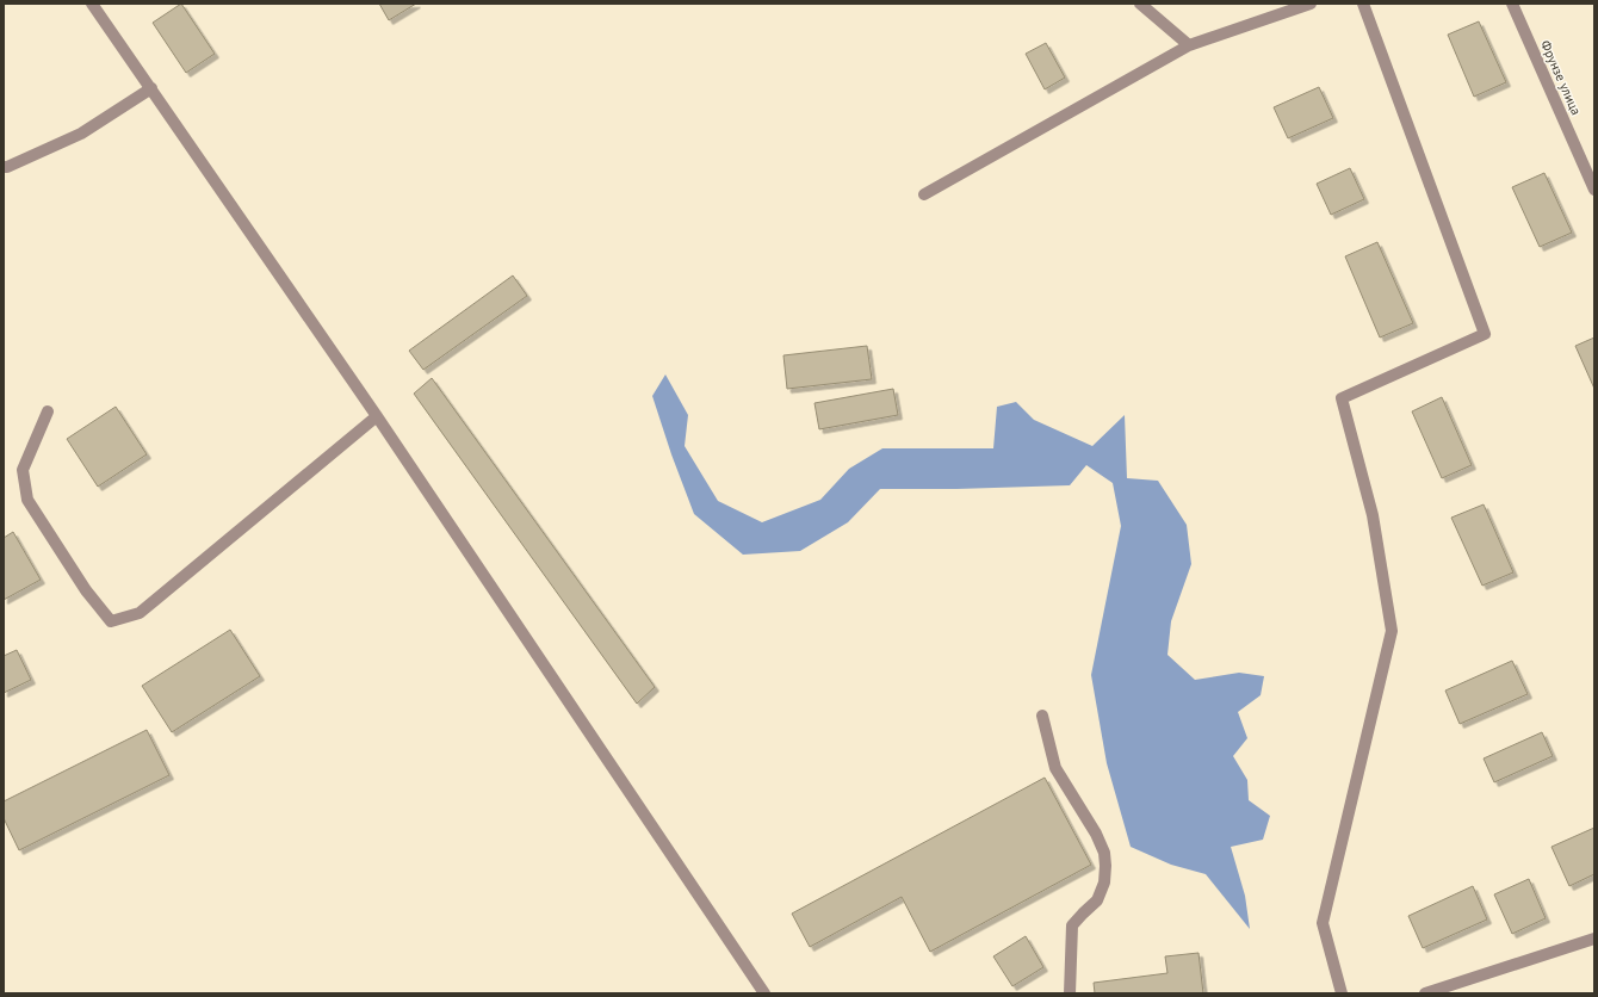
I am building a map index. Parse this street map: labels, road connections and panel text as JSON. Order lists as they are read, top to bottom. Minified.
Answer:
{"streets":{"street":["Фрунзе улица"]}}
